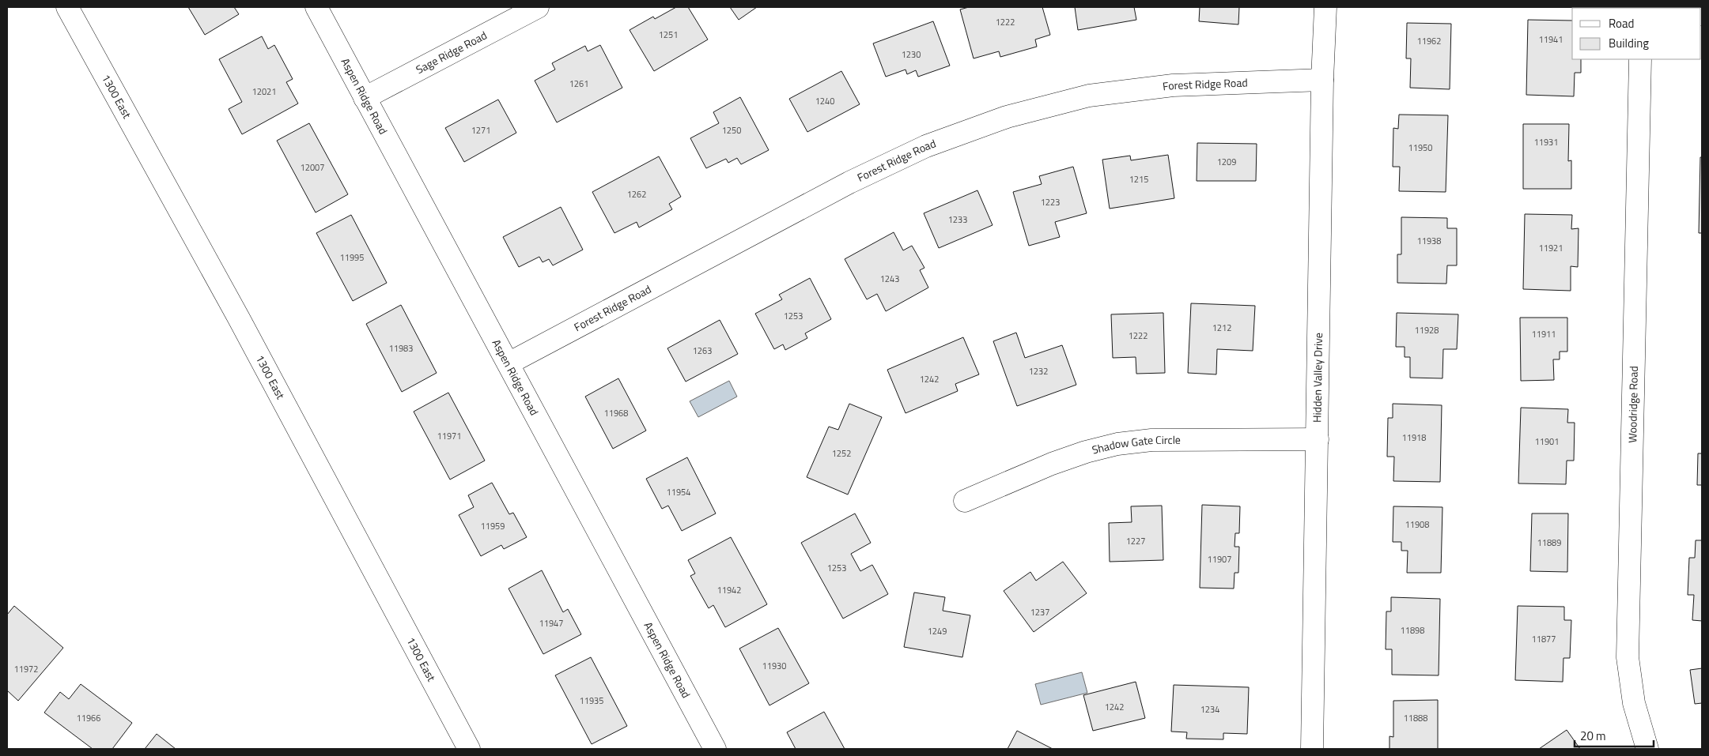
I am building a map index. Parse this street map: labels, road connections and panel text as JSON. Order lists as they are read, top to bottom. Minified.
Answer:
{"streets":{"street":["Sage Ridge Road","Forest Ridge Road","1300 East","Aspen Ridge Road","Hidden Valley Drive","Woodridge Road","Shadow Gate Circle"]},"crossings":[["Sage Ridge Road","Aspen Ridge Road"],["Forest Ridge Road","Aspen Ridge Road"],["Forest Ridge Road","Hidden Valley Drive"],["Hidden Valley Drive","Shadow Gate Circle"]],"house_numbers":["1222","1251","11941","11962","1230","1261","12021","1240","1271","1250","11931","11950","1209","12007","1215","1262","1223","1233","11938","11921","11995","1243","1253","1212","11928","11911","1222","11983","1263","1232","1242","11968","11971","11918","11901","1252","11954","11908","11959","1227","11889","11907","1253","11942","1237","11947","11898","1249","11877","11930","11972","11935","1242","1234","11966","11888"],"legend":["Road","Building"],"scale_bar":"20 m"}
